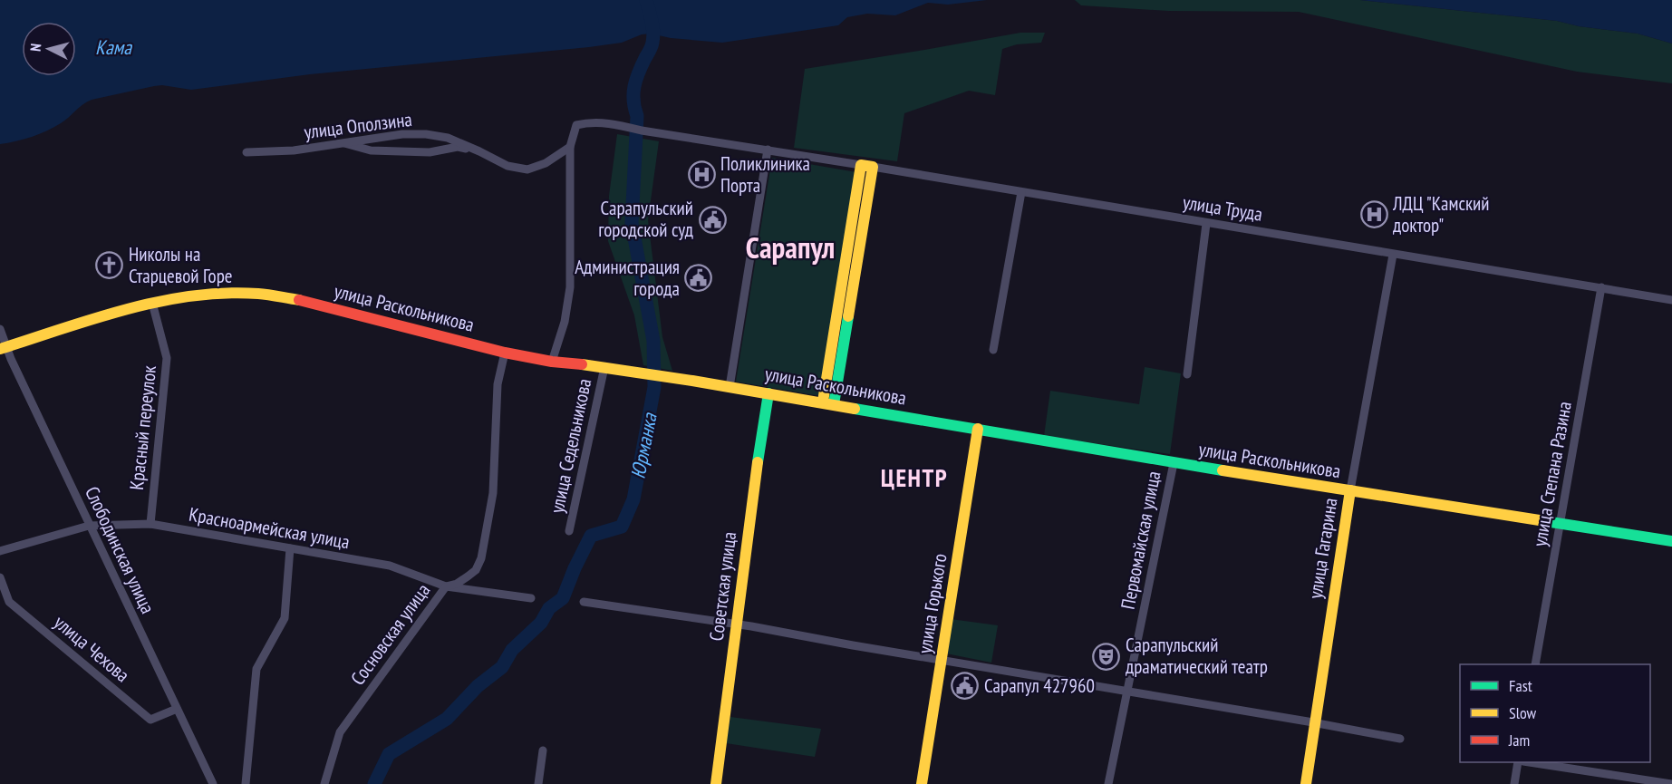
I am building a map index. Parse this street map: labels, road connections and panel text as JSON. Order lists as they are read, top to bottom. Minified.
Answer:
{"streets":{"main road":["улица Раскольникова","улица Гагарина","Советская улица","улица Горького"],"street":["улица Оползина","улица Труда","Красный переулок","улица Седельникова","улица Степана Разина","Красноармейская улица","Первомайская улица","Слободинская улица","Сосновская улица","улица Чехова"]},"crossings":[["улица Труда","улица Степана Разина"],["улица Труда","улица Гагарина"],["улица Раскольникова","Красный переулок"],["улица Раскольникова","улица Седельникова"],["улица Раскольникова","улица Степана Разина"],["улица Раскольникова","Первомайская улица"],["улица Раскольникова","улица Гагарина"],["улица Раскольникова","Слободинская улица"],["улица Раскольникова","Советская улица"],["улица Раскольникова","улица Горького"],["улица Раскольникова","Сосновская улица"],["Красный переулок","Красноармейская улица"],["Красноармейская улица","Слободинская улица"],["Красноармейская улица","Сосновская улица"],["Слободинская улица","улица Чехова"]],"districts":["Сарапул","ЦЕНТР"],"water":["Кама","Юрманка"],"places":{"hospital":["Поликлиника Порта","ЛДЦ \"Камский доктор\""],"public building":["Сарапульский городской суд","Администрация города","Сарапул 427960"],"church":["Николы на Старцевой Горе"],"theatre":["Сарапульский драматический театр"]},"legend":["Fast","Slow","Jam"],"north":"left"}
